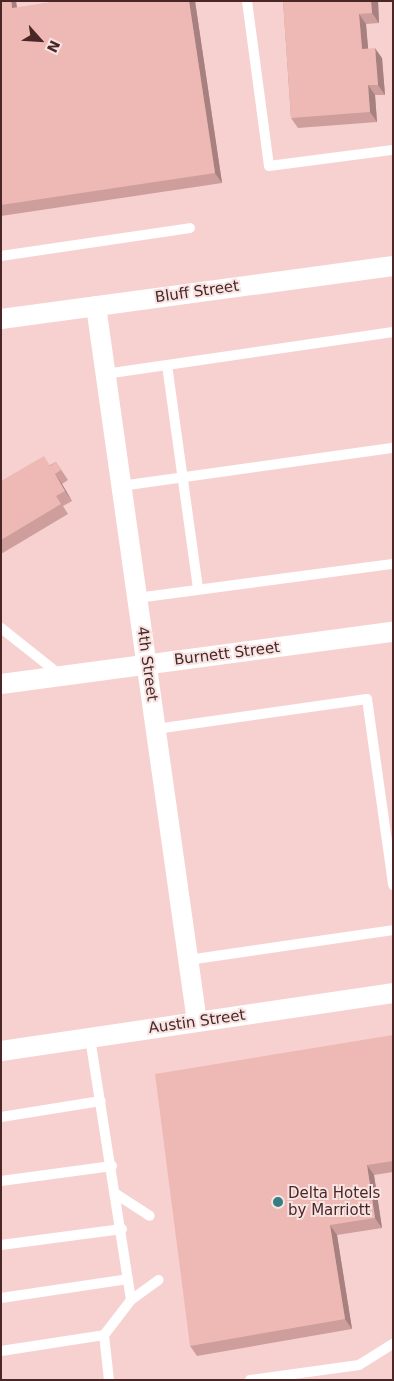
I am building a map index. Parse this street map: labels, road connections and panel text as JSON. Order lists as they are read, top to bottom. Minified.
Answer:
{"streets":{"street":["Bluff Street","Burnett Street","4th Street","Austin Street"]},"crossings":[["Bluff Street","4th Street"],["Burnett Street","4th Street"],["4th Street","Austin Street"]],"places":["Delta Hotels by Marriott"],"north":"bottom right"}
